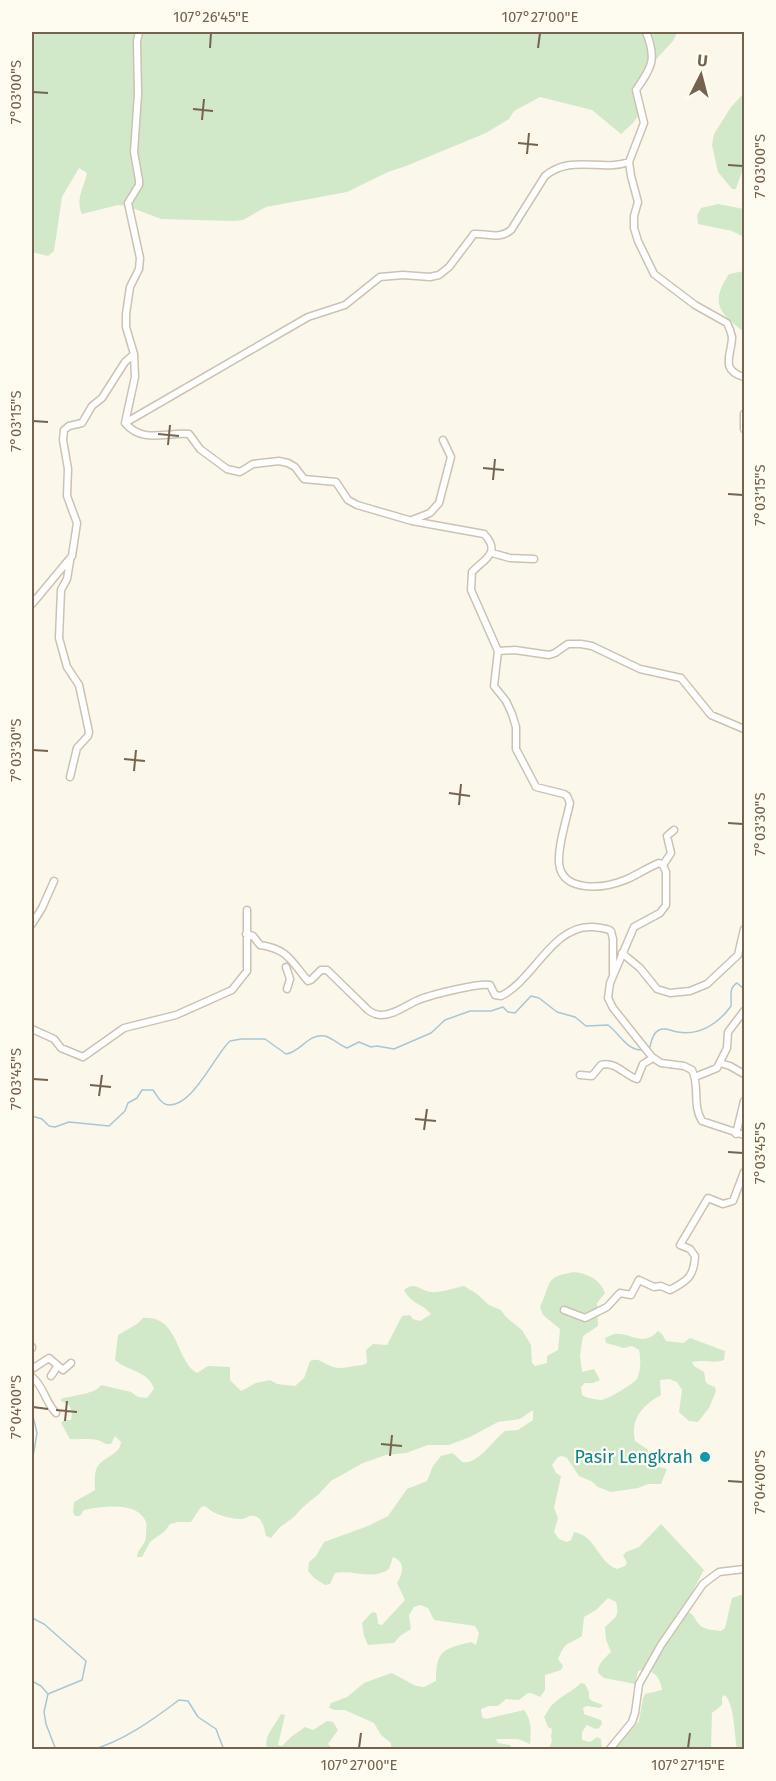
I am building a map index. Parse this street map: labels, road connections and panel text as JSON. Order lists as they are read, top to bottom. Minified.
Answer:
{"places":["Pasir Lengkrah"],"north":"top","coordinates":["107°26'45\"E","107°27'00\"E","7°03'00\"S","7°03'15\"S","7°03'30\"S","7°03'45\"S","7°04'00\"S","107°27'15\"E"]}
